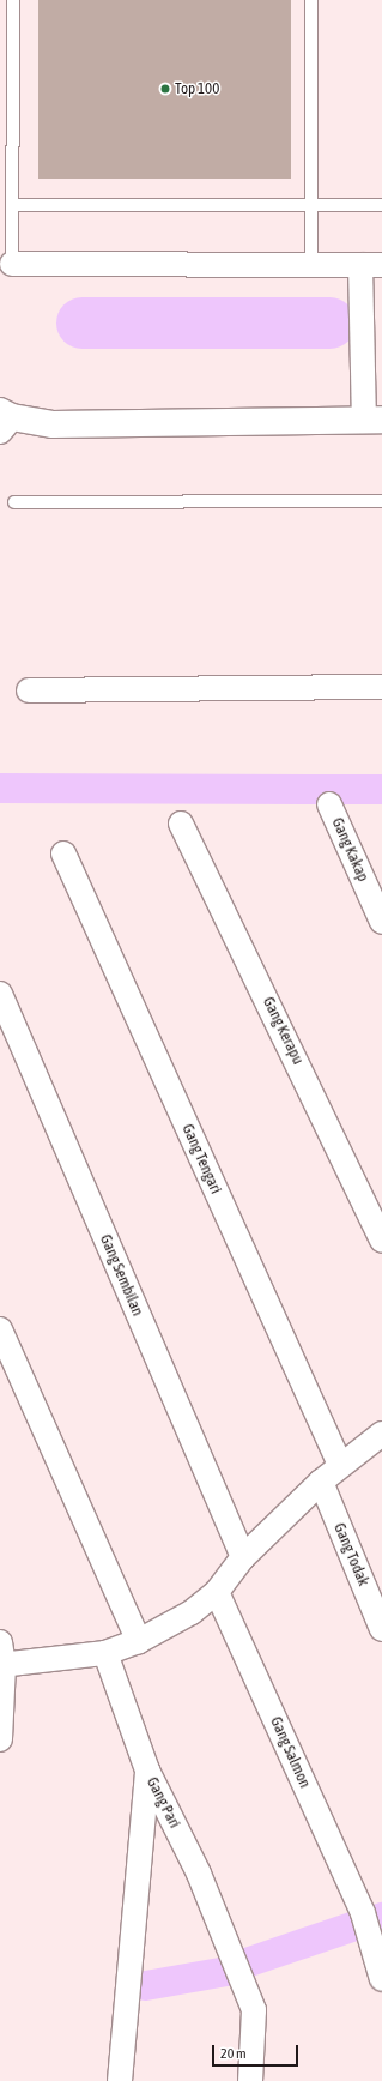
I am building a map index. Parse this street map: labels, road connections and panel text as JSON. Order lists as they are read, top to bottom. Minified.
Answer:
{"streets":{"street":["Gang Kakap","Gang Kerapu","Gang Tengari","Gang Sembilan","Gang Todak","Gang Salmon","Gang Pari"]},"places":["Top 100"],"scale_bar":"20 m"}
